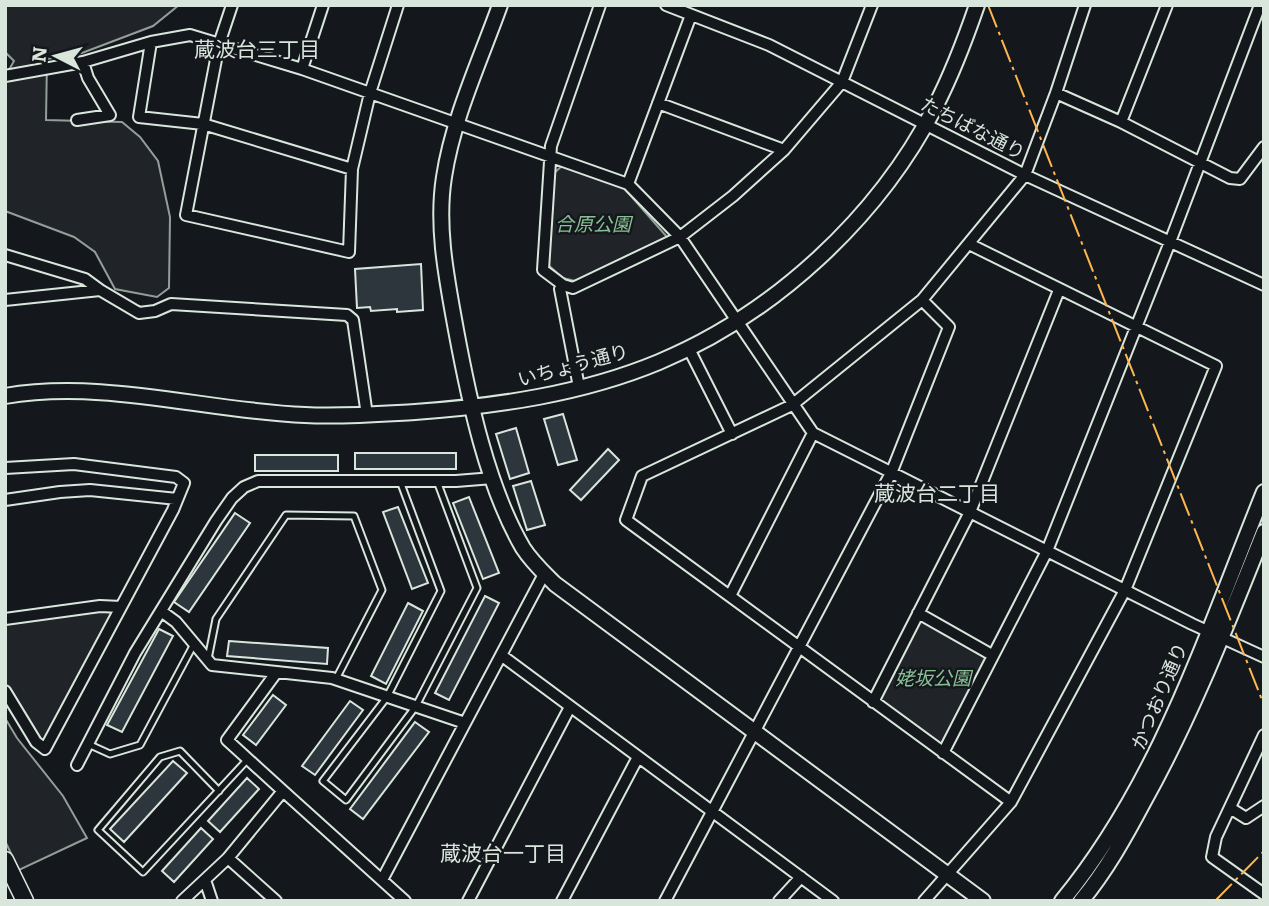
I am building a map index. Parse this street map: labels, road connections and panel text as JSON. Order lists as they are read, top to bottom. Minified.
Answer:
{"streets":{"street":["たちばな通り","いちょう通り","かつおり通り"]},"crossings":[["たちばな通り","いちょう通り"]],"districts":["蔵波台三丁目","蔵波台二丁目","蔵波台一丁目"],"parks":["合原公園","姥坂公園"],"north":"left"}
